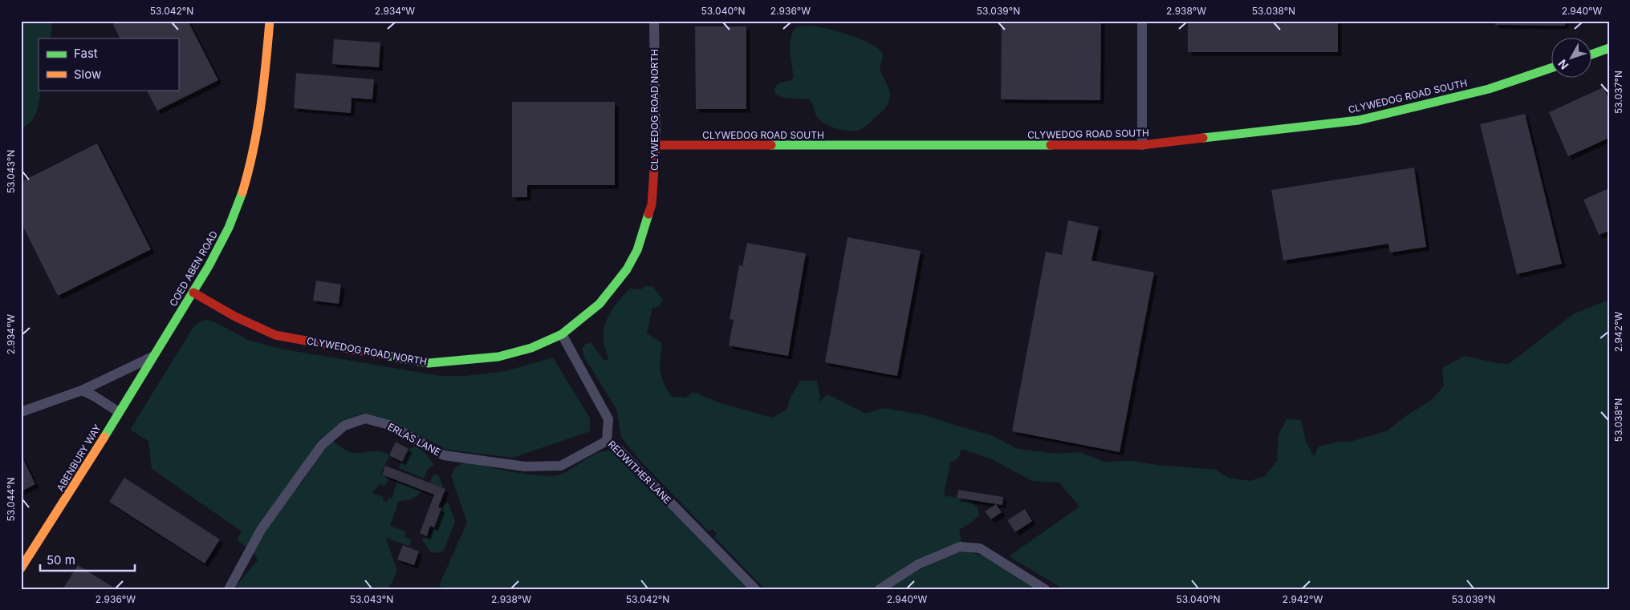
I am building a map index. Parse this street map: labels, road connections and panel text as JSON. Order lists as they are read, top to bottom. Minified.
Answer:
{"streets":{"street":["CLYWEDOG ROAD SOUTH","CLYWEDOG ROAD NORTH","COED ABEN ROAD","ERLAS LANE","ABENBURY WAY","REDWITHER LANE"]},"crossings":[["CLYWEDOG ROAD SOUTH","CLYWEDOG ROAD NORTH"],["CLYWEDOG ROAD NORTH","COED ABEN ROAD"],["CLYWEDOG ROAD NORTH","REDWITHER LANE"],["COED ABEN ROAD","ABENBURY WAY"],["ERLAS LANE","REDWITHER LANE"]],"legend":["Fast","Slow"],"scale_bar":"50 m","north":"bottom left","coordinates":["53.042°N","2.934°W","53.040°N","2.936°W","53.039°N","2.938°W","53.038°N","2.940°W","53.037°N","53.043°N","2.942°W","53.044°N"]}
